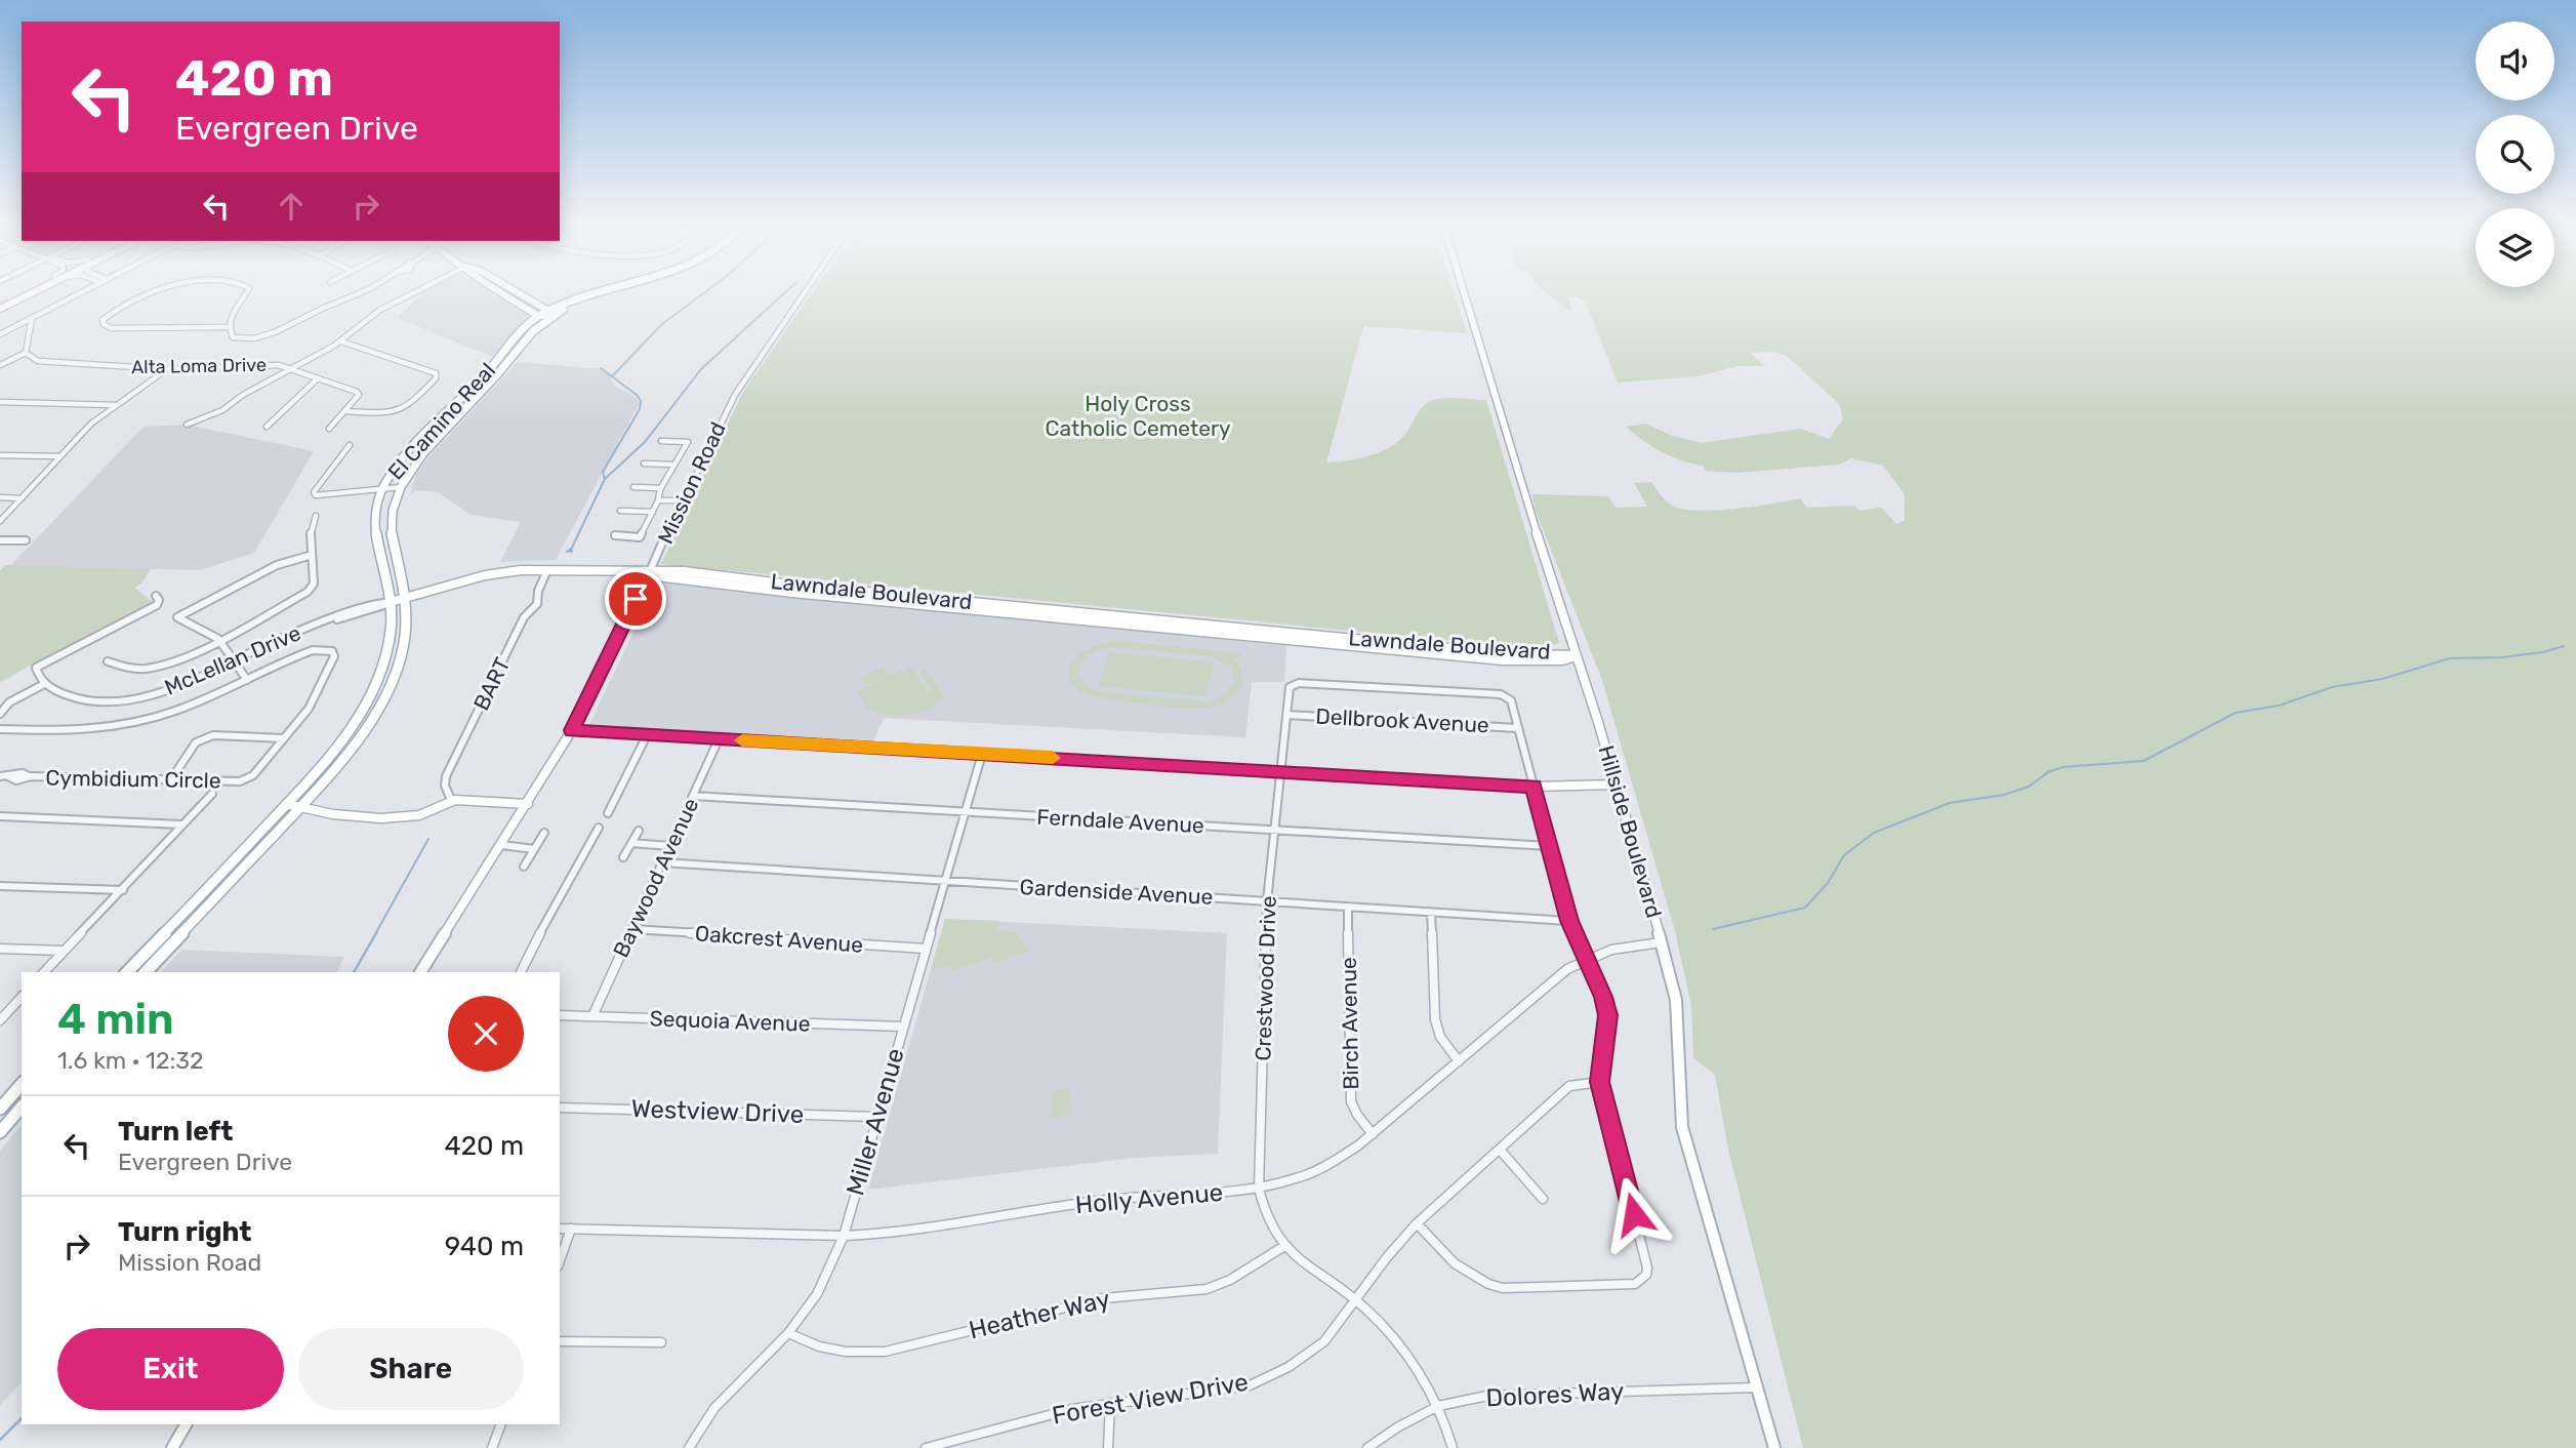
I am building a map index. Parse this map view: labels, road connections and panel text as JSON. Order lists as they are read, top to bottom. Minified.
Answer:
{"streets":{"main road":["El Camino Real","Mission Road","Lawndale Boulevard","McLellan Drive","Hillside Boulevard"],"street":["Alta Loma Drive","BART","Dellbrook Avenue","Cymbidium Circle","Ferndale Avenue","Baywood Avenue","Gardenside Avenue","Oakcrest Avenue","Crestwood Drive","Sequoia Avenue","Birch Avenue","Westview Drive","Miller Avenue","Holly Avenue","Heather Way","Dolores Way","Forest View Drive"]},"crossings":[["El Camino Real","McLellan Drive"],["Mission Road","Lawndale Boulevard"],["Mission Road","McLellan Drive"],["Lawndale Boulevard","McLellan Drive"],["Lawndale Boulevard","Hillside Boulevard"],["McLellan Drive","BART"],["Dellbrook Avenue","Crestwood Drive"],["Ferndale Avenue","Baywood Avenue"],["Ferndale Avenue","Crestwood Drive"],["Ferndale Avenue","Miller Avenue"],["Hillside Boulevard","Holly Avenue"],["Hillside Boulevard","Dolores Way"],["Baywood Avenue","Gardenside Avenue"],["Baywood Avenue","Oakcrest Avenue"],["Baywood Avenue","Sequoia Avenue"],["Gardenside Avenue","Crestwood Drive"],["Gardenside Avenue","Birch Avenue"],["Gardenside Avenue","Miller Avenue"],["Oakcrest Avenue","Miller Avenue"],["Crestwood Drive","Holly Avenue"],["Crestwood Drive","Heather Way"],["Crestwood Drive","Dolores Way"],["Crestwood Drive","Forest View Drive"],["Sequoia Avenue","Miller Avenue"],["Birch Avenue","Holly Avenue"],["Westview Drive","Miller Avenue"],["Miller Avenue","Holly Avenue"],["Miller Avenue","Heather Way"]],"parks":["Holy Cross Catholic Cemetery"],"page":{"turn":["420 m","Evergreen Drive"],"heading":["4 min","1.6 km · 12:32"],"list":[{"name":"Turn left","note":"Evergreen Drive","value":"420 m"},{"name":"Turn right","note":"Mission Road","value":"940 m"}],"buttons":["Exit","Share"]}}
